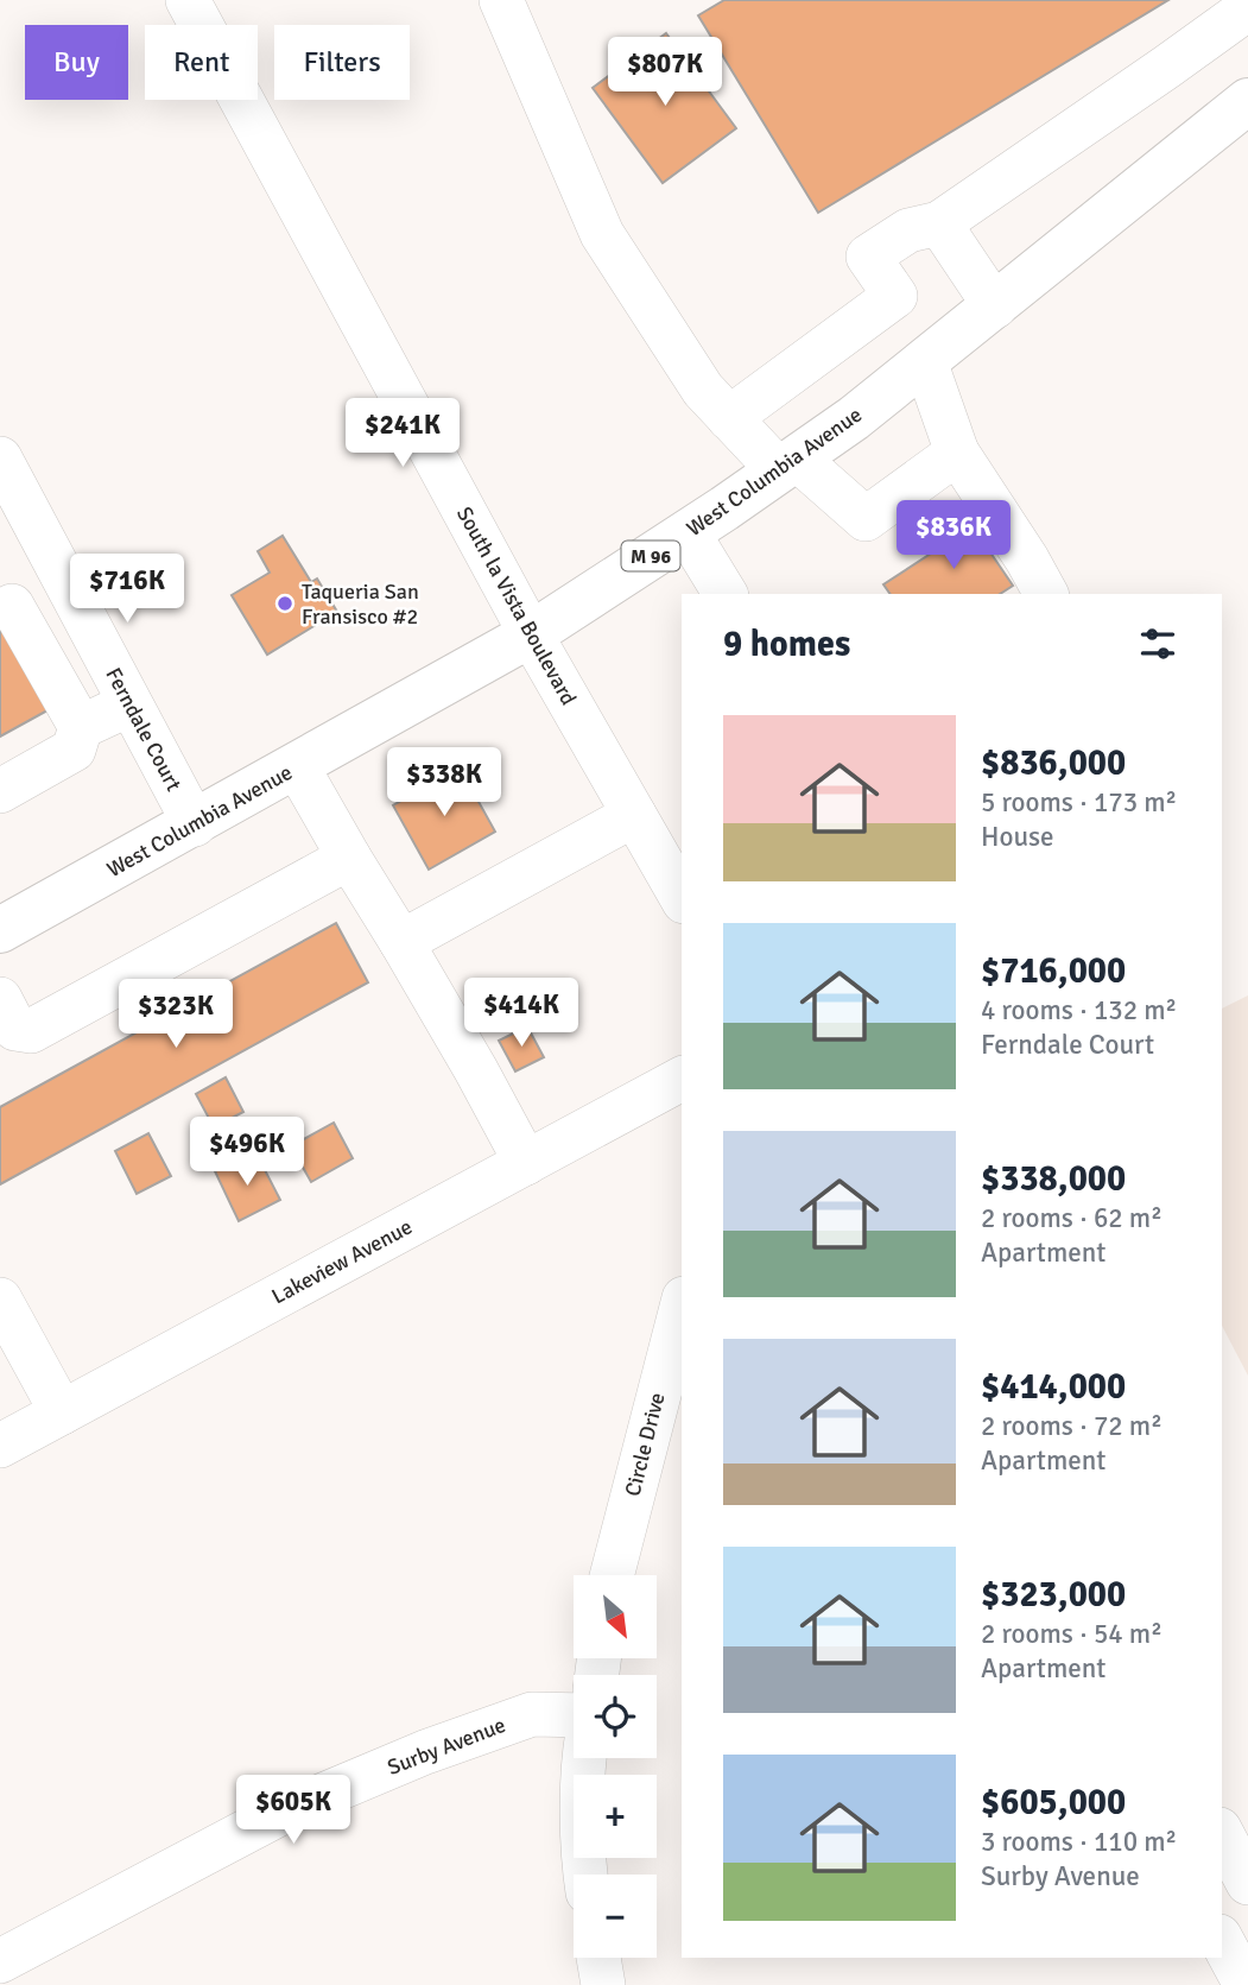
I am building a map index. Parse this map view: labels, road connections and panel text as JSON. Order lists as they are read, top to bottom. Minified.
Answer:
{"streets":{"main road":["West Columbia Avenue","M 96"],"street":["South la Vista Boulevard","Ferndale Court","Lakeview Avenue","Circle Drive","Surby Avenue"]},"crossings":[["West Columbia Avenue","South la Vista Boulevard"],["West Columbia Avenue","Ferndale Court"]],"places":["Taqueria San Fransisco #2"],"north":"bottom right","page":{"chip":["Buy","Rent","Filters"],"price":["$807K","$241K","$836K","$716K","$338K","$414K","$323K","$496K","$605K"],"heading":"9 homes","list":[{"name":"$836,000","note":"5 rooms · 173 m² · House"},{"name":"$716,000","note":"4 rooms · 132 m² · Ferndale Court"},{"name":"$338,000","note":"2 rooms · 62 m² · Apartment"},{"name":"$414,000","note":"2 rooms · 72 m² · Apartment"},{"name":"$323,000","note":"2 rooms · 54 m² · Apartment"},{"name":"$605,000","note":"3 rooms · 110 m² · Surby Avenue"}],"map_buttons":["+","−"]}}
